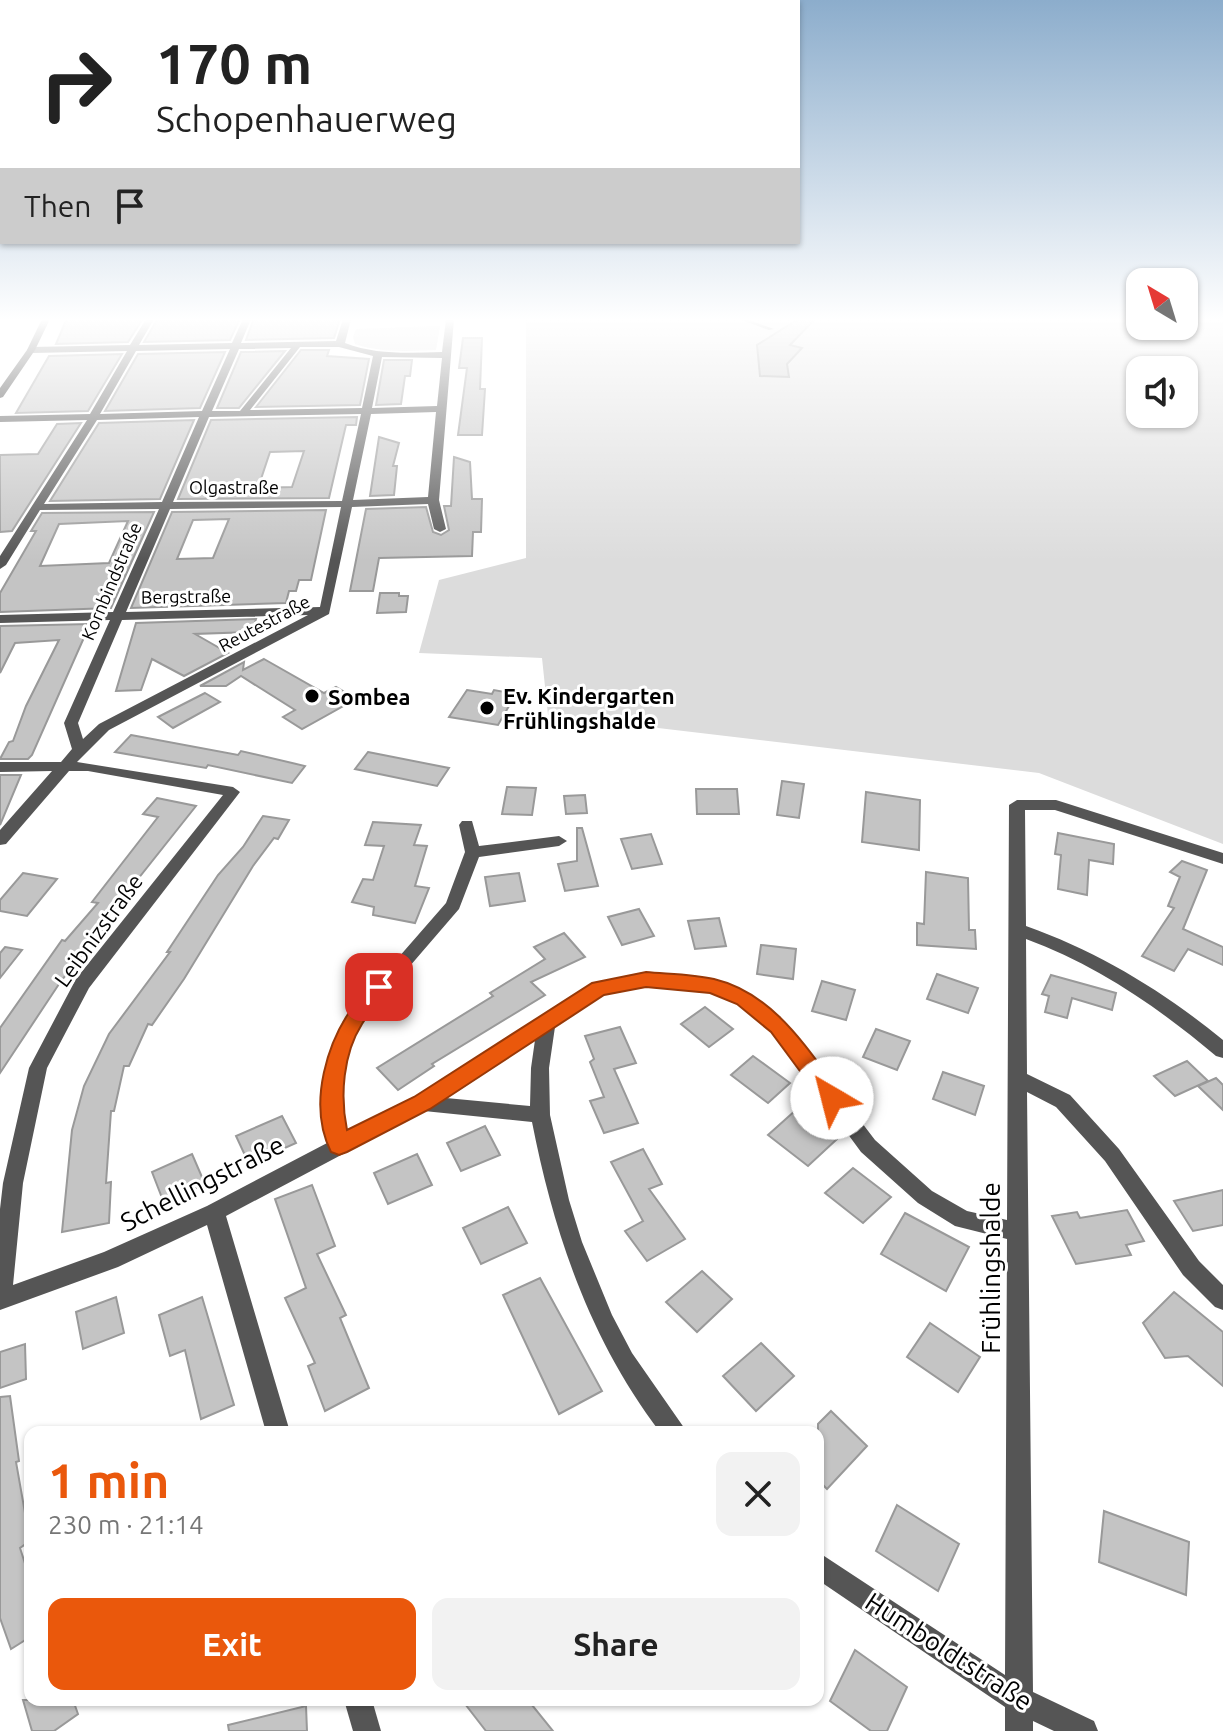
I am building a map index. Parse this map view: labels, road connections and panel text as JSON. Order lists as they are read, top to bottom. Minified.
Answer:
{"streets":{"street":["Olgastraße","Kornbindstraße","Bergstraße","Reutestraße","Leibnizstraße","Schellingstraße","Frühlingshalde","Humboldtstraße"]},"crossings":[["Olgastraße","Kornbindstraße"],["Olgastraße","Reutestraße"],["Kornbindstraße","Bergstraße"],["Kornbindstraße","Reutestraße"],["Bergstraße","Reutestraße"],["Leibnizstraße","Schellingstraße"],["Schellingstraße","Frühlingshalde"],["Frühlingshalde","Humboldtstraße"]],"places":["Sombea","Ev. Kindergarten Frühlingshalde"],"north":"top left","page":{"turn":["170 m","Schopenhauerweg"],"then":"Then","heading":["1 min","230 m · 21:14"],"buttons":["Exit","Share"]}}
